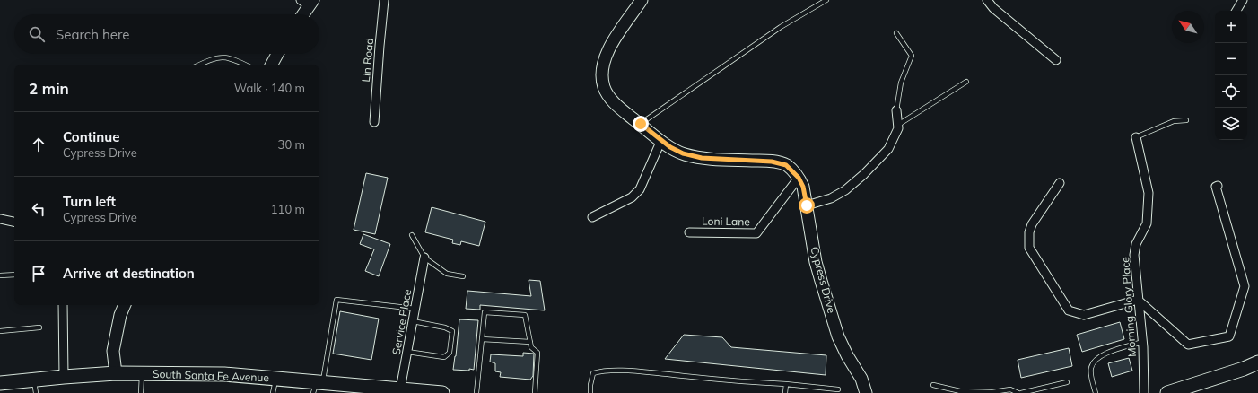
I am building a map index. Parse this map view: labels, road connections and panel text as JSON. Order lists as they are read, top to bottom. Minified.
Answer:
{"streets":{"main road":["South Santa Fe Avenue"],"street":["Lin Road","Loni Lane","Cypress Drive","Morning Glory Place","Service Place"]},"crossings":[["Loni Lane","Cypress Drive"],["Service Place","South Santa Fe Avenue"]],"north":"top left","page":{"map_buttons":["+","−"],"search":"Search here","heading":["2 min","Walk · 140 m"],"list":[["Continue","Cypress Drive","30 m"],["Turn left","Cypress Drive","110 m"],"Arrive at destination"]}}
